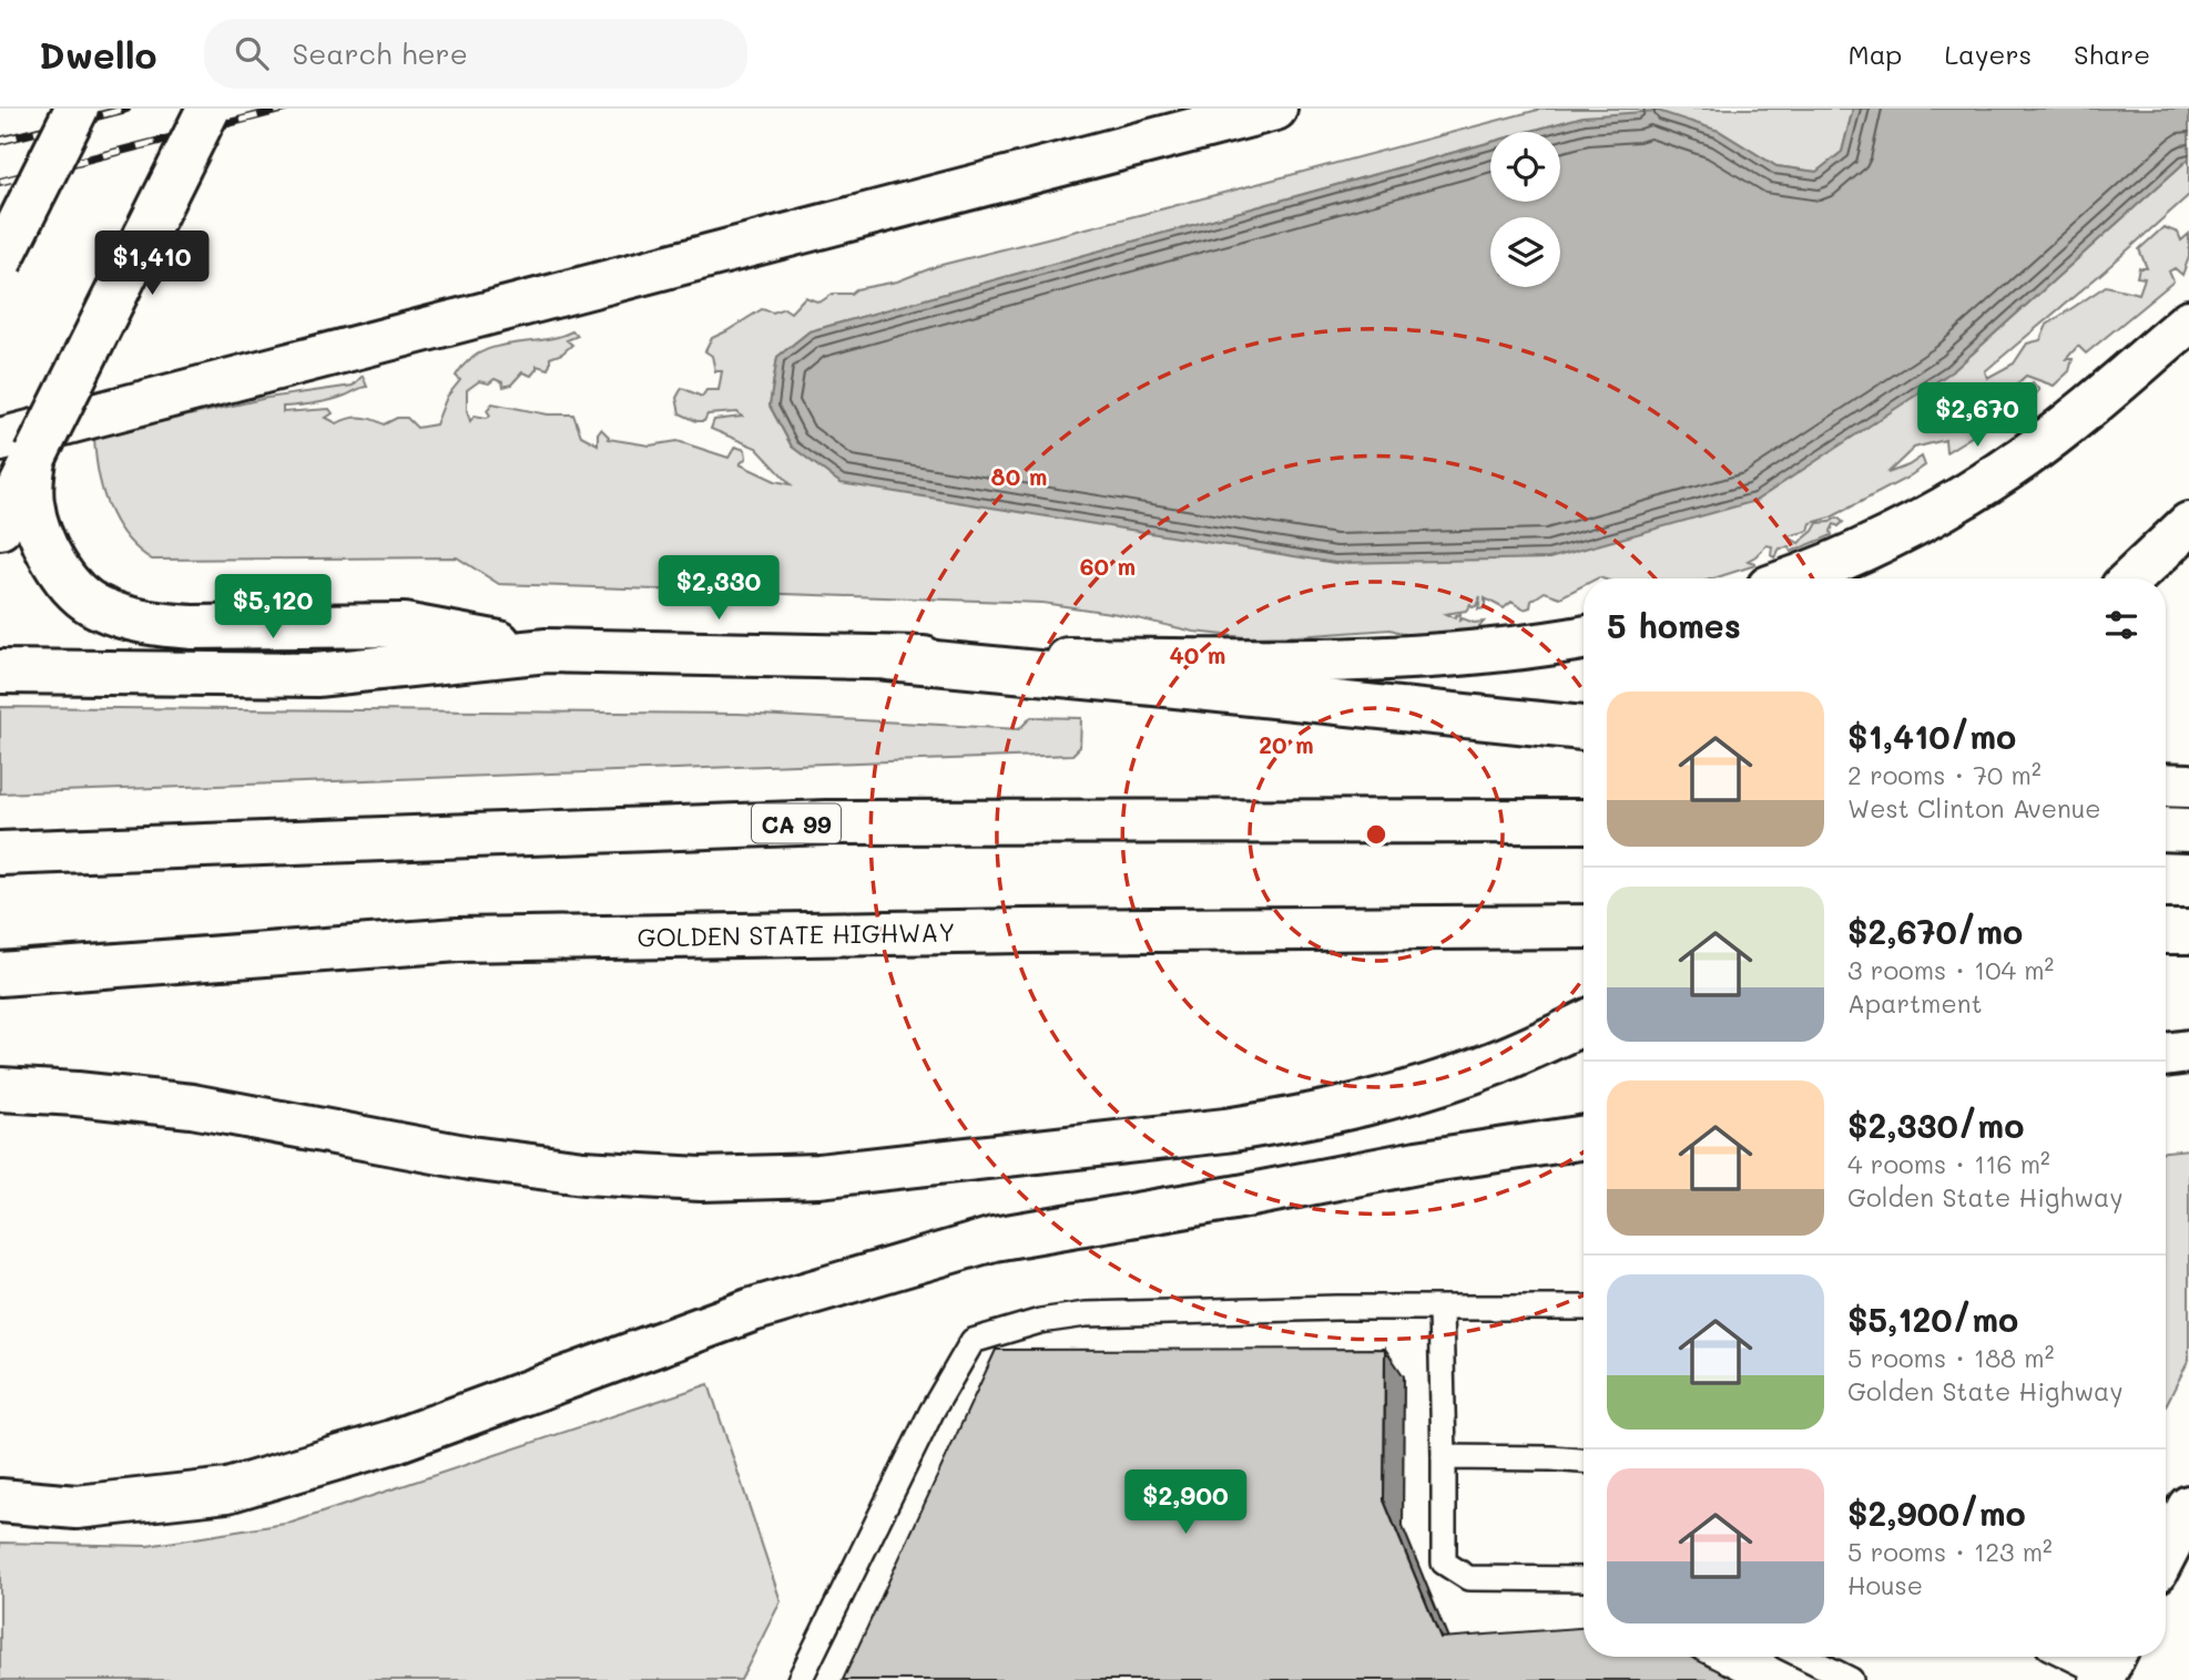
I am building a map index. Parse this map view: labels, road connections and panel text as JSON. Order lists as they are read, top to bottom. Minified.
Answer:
{"streets":{"main road":["CA 99","GOLDEN STATE HIGHWAY"]},"page":{"header":"Dwello","search":"Search here","nav":["Map","Layers","Share"],"price":["$1,410","$2,670","$2,330","$5,120","$2,900"],"heading":"5 homes","list":[{"name":"$1,410/mo","note":"2 rooms · 70 m² · West Clinton Avenue"},{"name":"$2,670/mo","note":"3 rooms · 104 m² · Apartment"},{"name":"$2,330/mo","note":"4 rooms · 116 m² · Golden State Highway"},{"name":"$5,120/mo","note":"5 rooms · 188 m² · Golden State Highway"},{"name":"$2,900/mo","note":"5 rooms · 123 m² · House"}]},"rings":["80 m","60 m","40 m","20 m"]}
